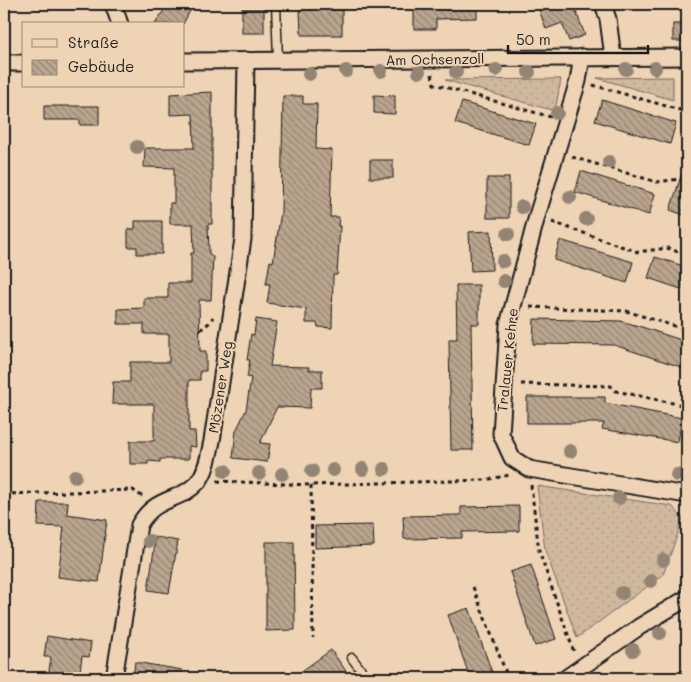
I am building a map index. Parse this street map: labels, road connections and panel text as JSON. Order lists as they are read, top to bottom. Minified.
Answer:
{"streets":{"street":["Am Ochsenzoll","Tralauer Kehre","Mözener Weg"]},"crossings":[["Am Ochsenzoll","Tralauer Kehre"],["Am Ochsenzoll","Mözener Weg"]],"legend":["Straße","Gebäude"],"scale_bar":"50 m"}
